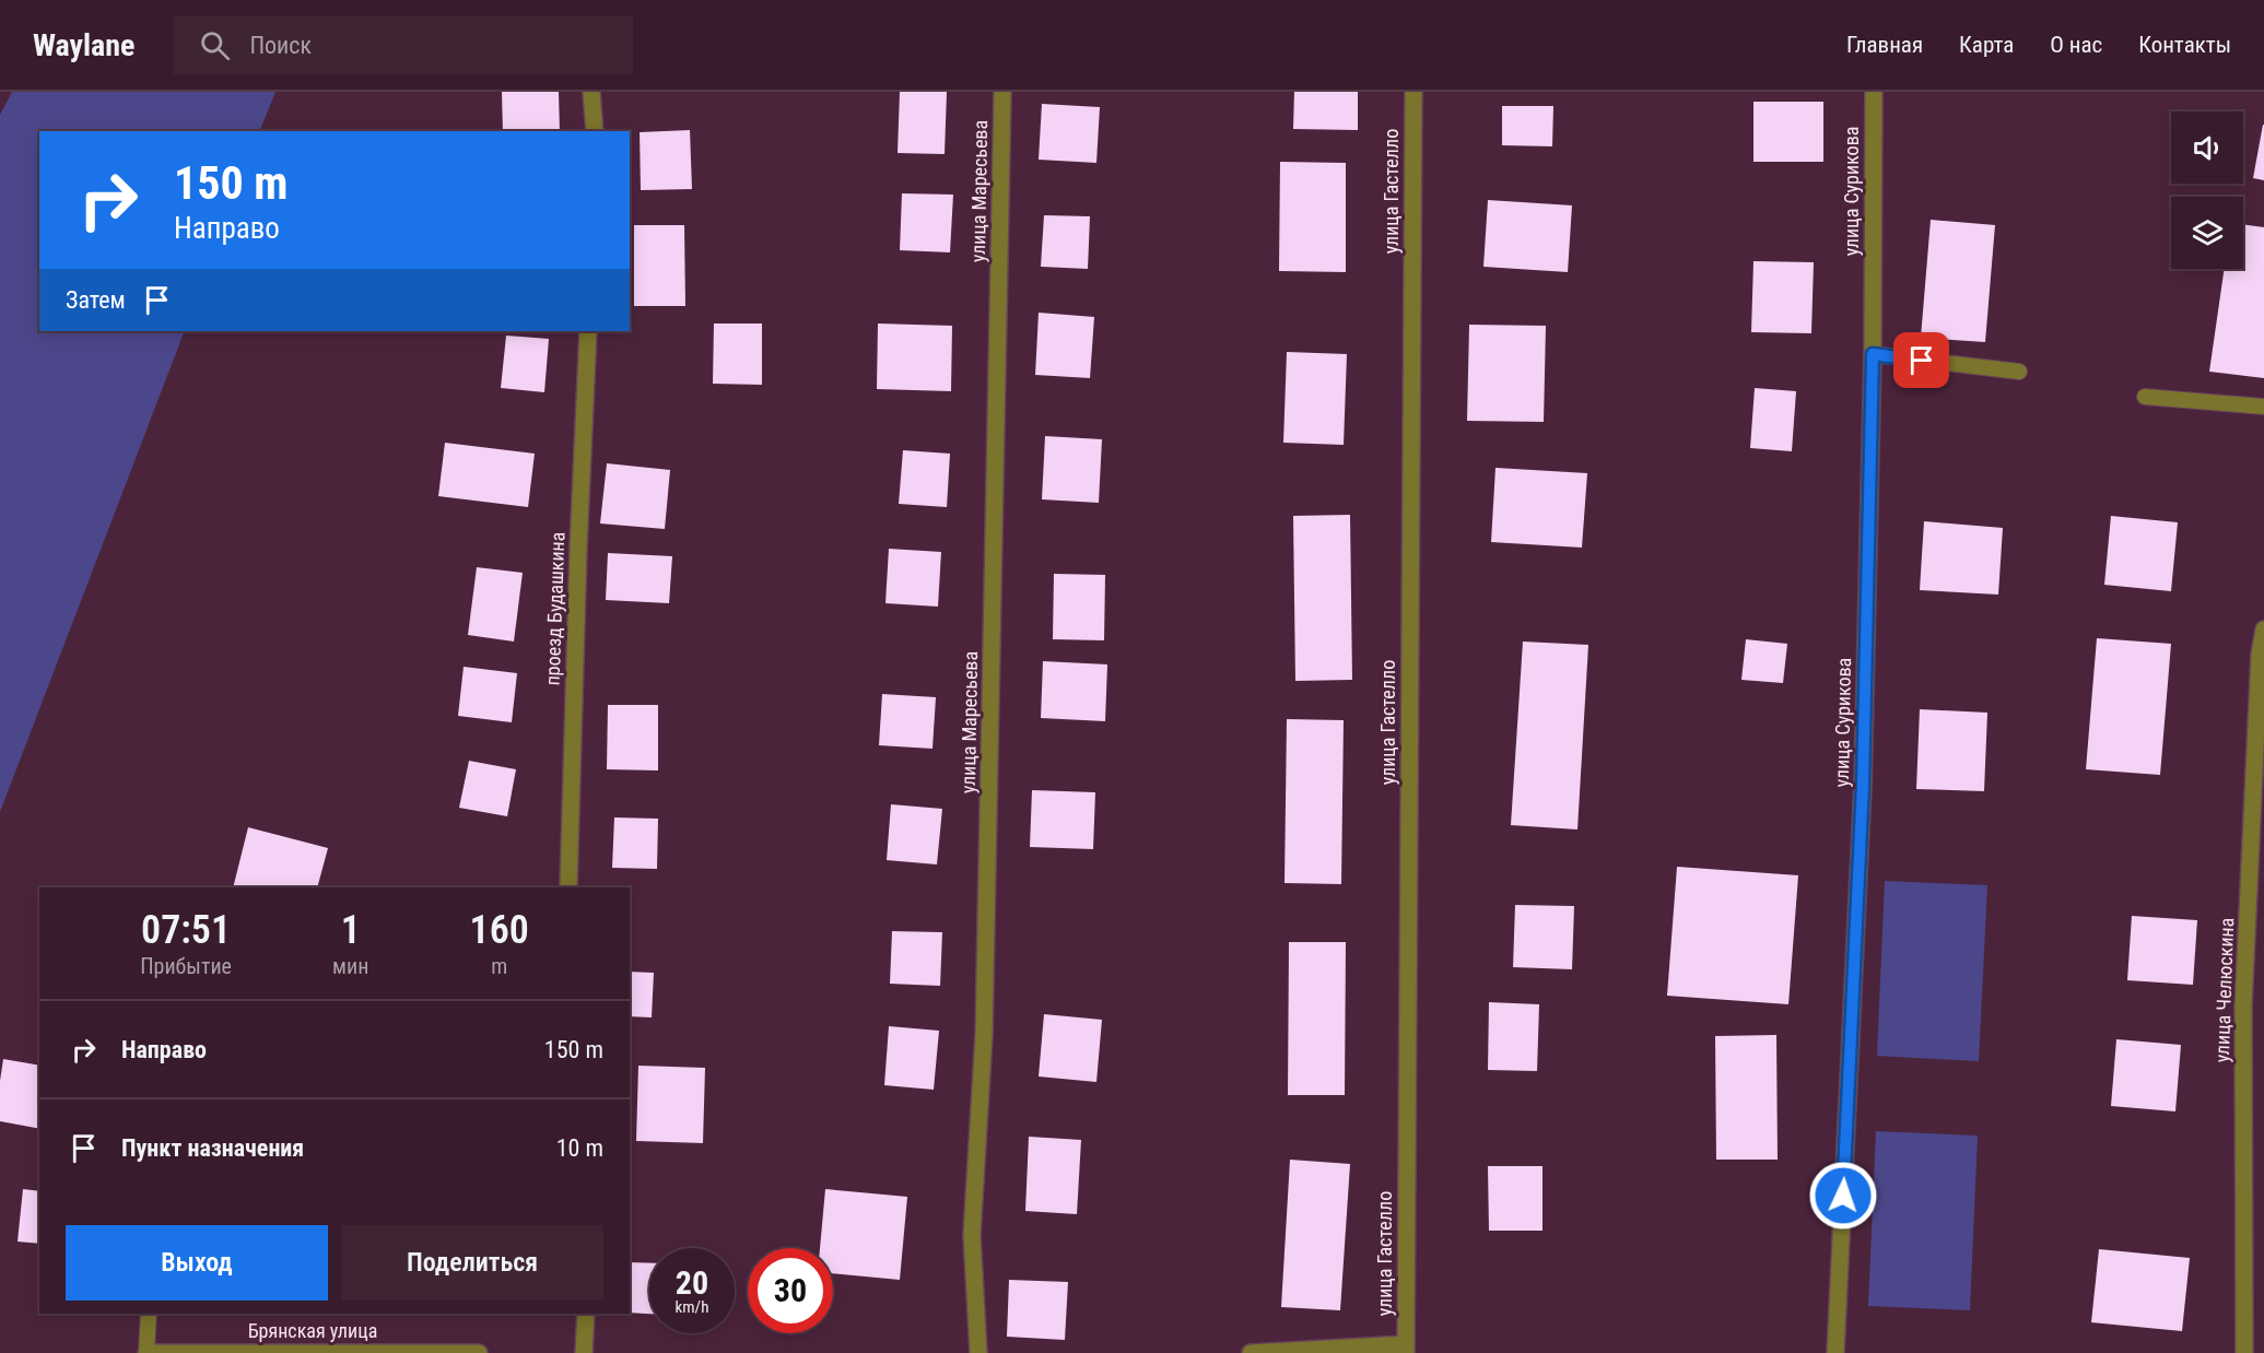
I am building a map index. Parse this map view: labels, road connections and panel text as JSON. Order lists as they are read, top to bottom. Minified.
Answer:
{"streets":{"street":["улица Маресьева","улица Гастелло","улица Сурикова","проезд Будашкина","улица Челюскина","Брянская улица"]},"page":{"header":"Waylane","search":"Поиск","nav":["Главная","Карта","О нас","Контакты"],"turn":["150 m","Направо"],"then":"Затем","eta":["07:51","Прибытие","1","мин","160","m"],"list":[{"name":"Направо","value":"150 m"},{"name":"Пункт назначения","value":"10 m"}],"buttons":["Выход","Поделиться"],"speed":"20 km/h","limit":"30"}}
